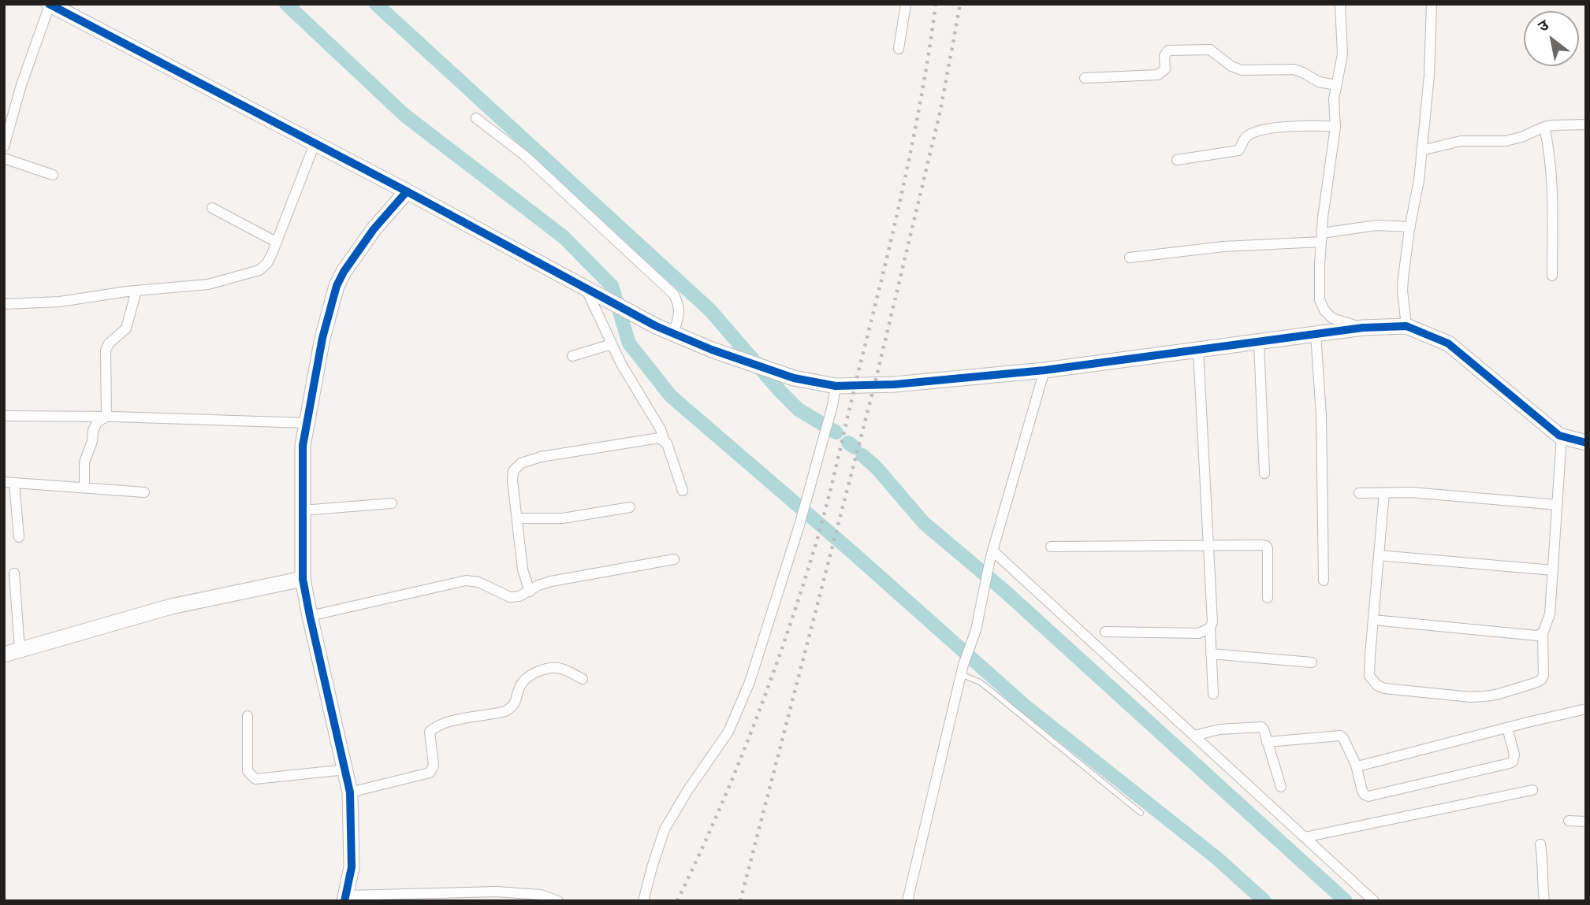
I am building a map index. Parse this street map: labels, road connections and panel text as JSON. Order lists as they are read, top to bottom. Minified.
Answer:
{"north":"top left"}
